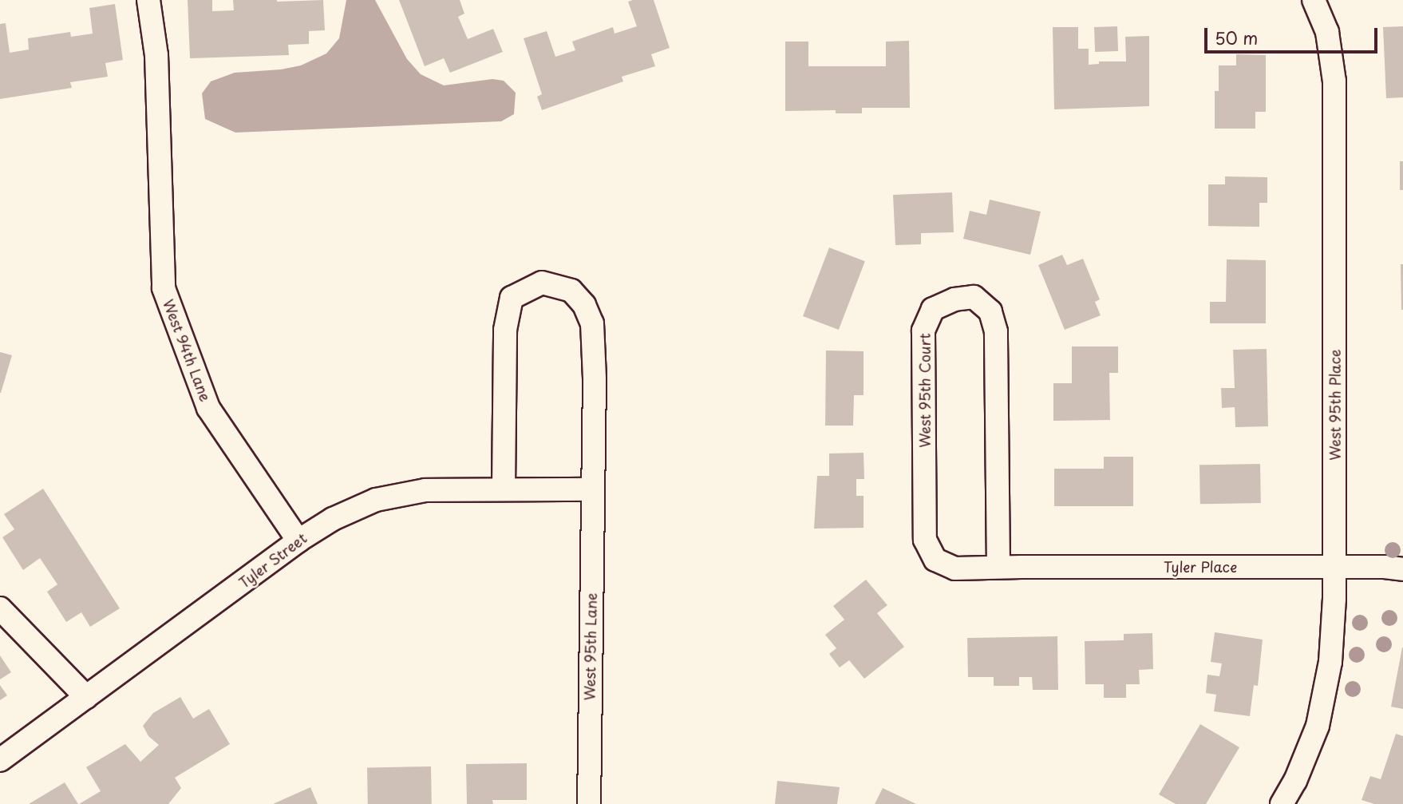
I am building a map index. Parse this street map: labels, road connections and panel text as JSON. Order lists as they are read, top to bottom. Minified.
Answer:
{"streets":{"street":["West 94th Lane","West 95th Court","West 95th Place","Tyler Street","Tyler Place","West 95th Lane"]},"crossings":[["West 94th Lane","Tyler Street"],["West 95th Court","Tyler Place"],["West 95th Place","Tyler Place"],["Tyler Street","West 95th Lane"]],"scale_bar":"50 m"}
